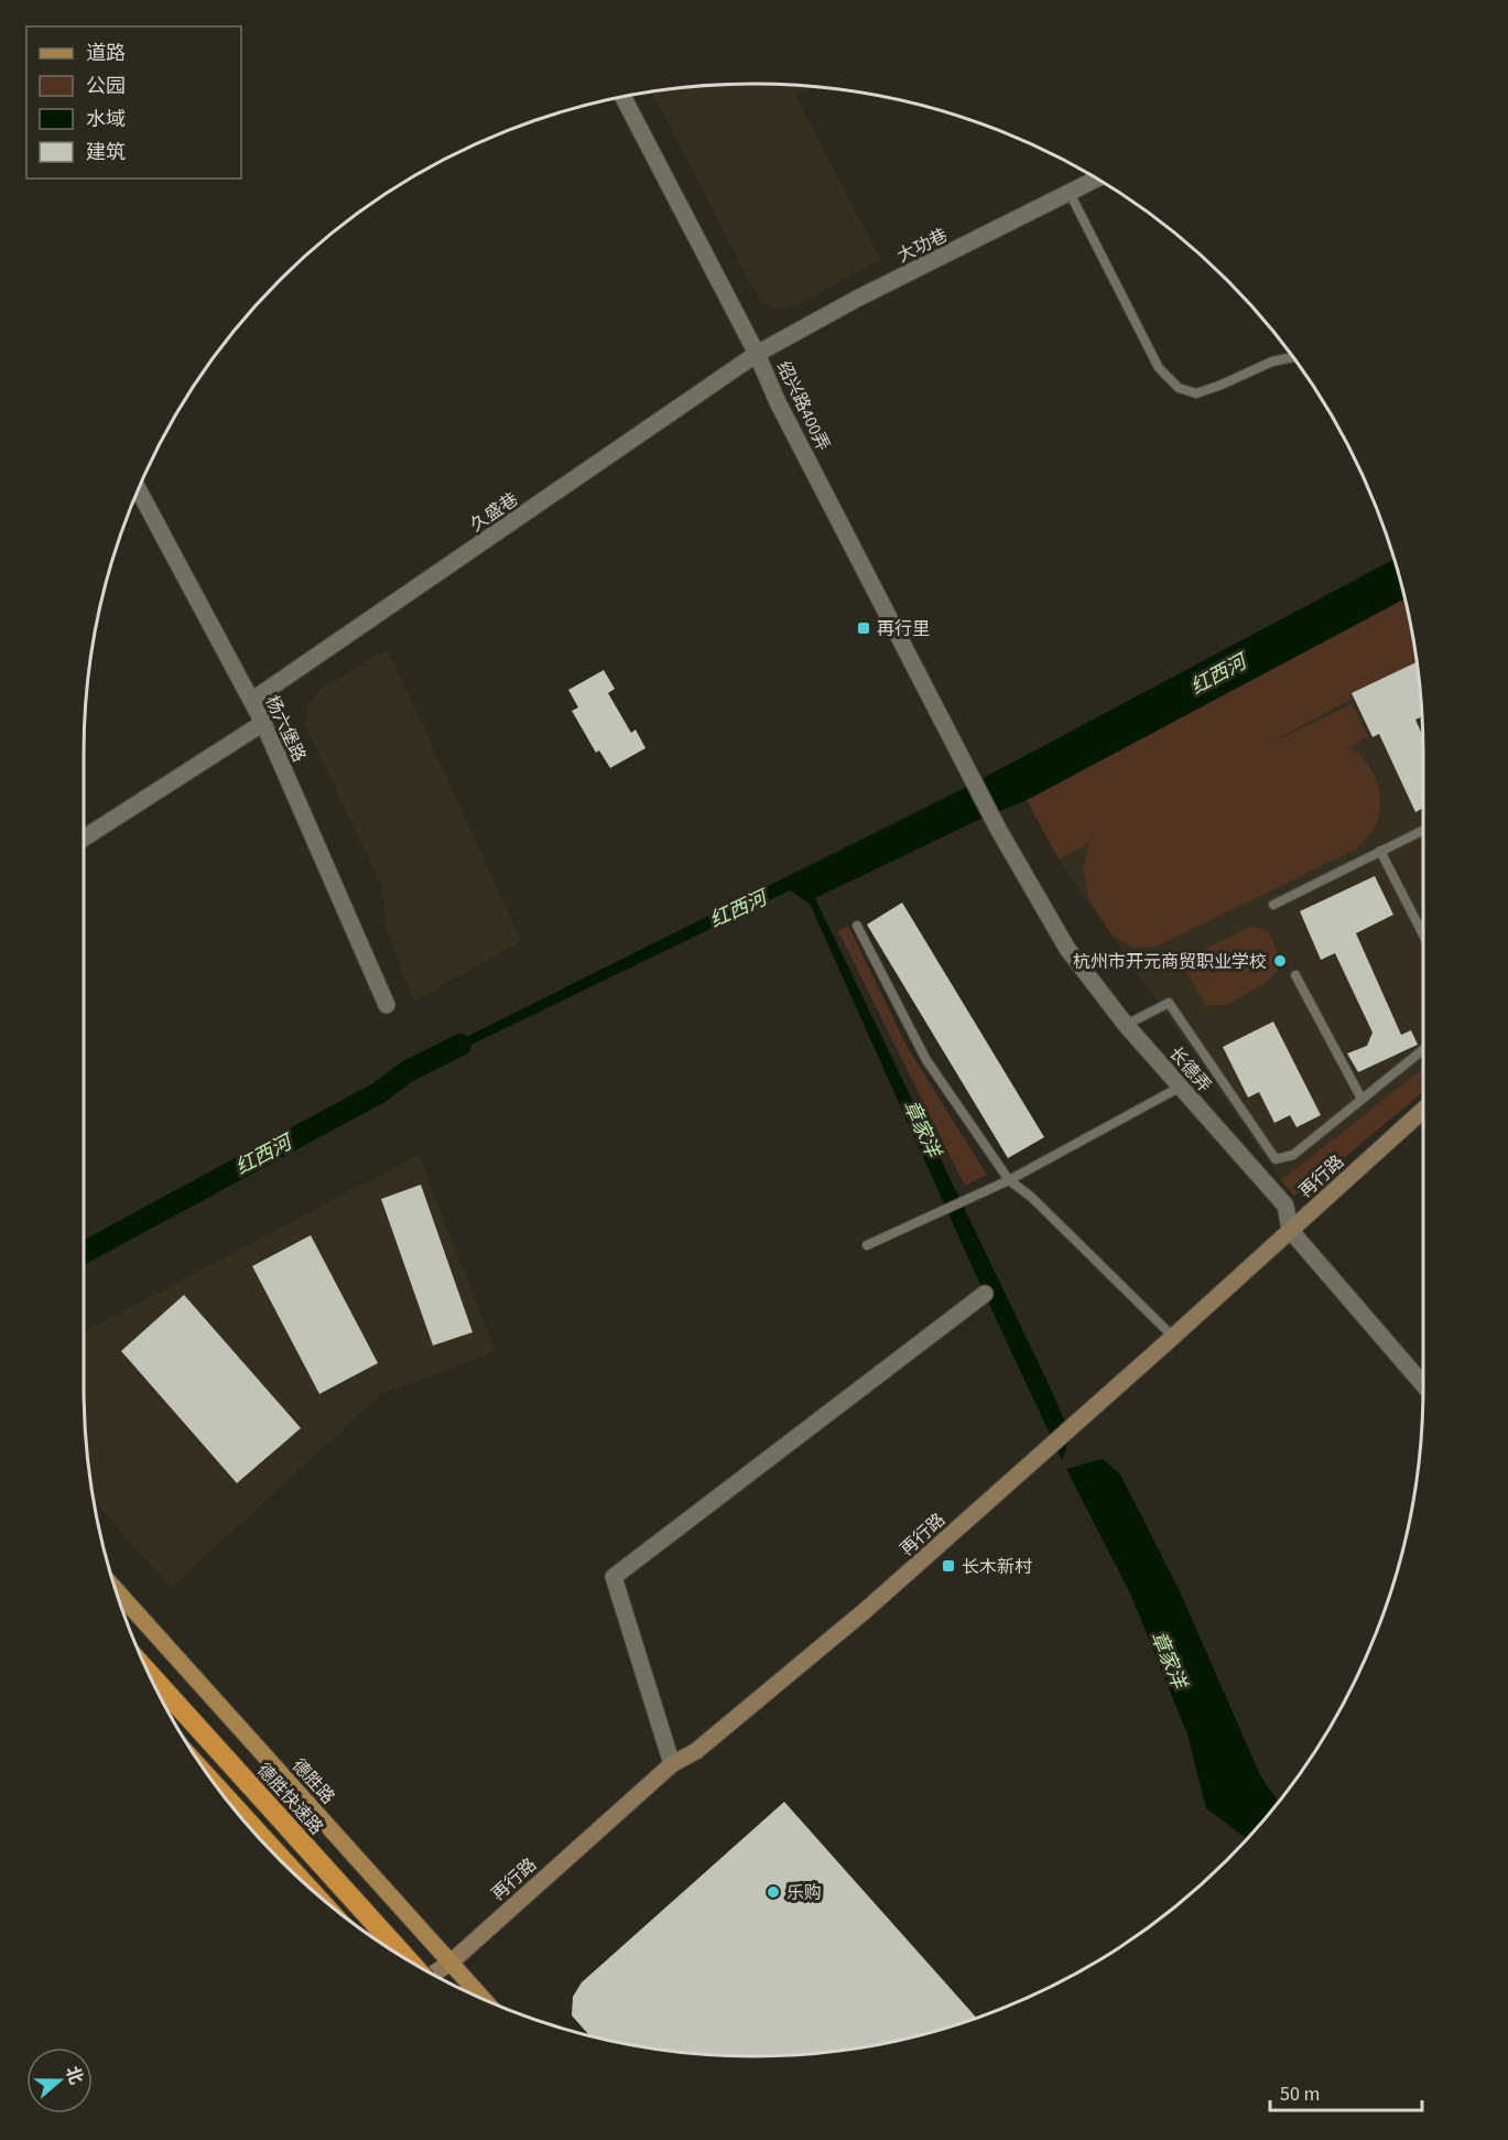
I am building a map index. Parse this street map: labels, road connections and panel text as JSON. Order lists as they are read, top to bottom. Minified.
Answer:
{"streets":{"highway":["德胜快速路"],"main road":["德胜路"],"street":["大功巷","绍兴路400弄","久盛巷","杨六堡路","长德弄","再行路"]},"crossings":[["大功巷","绍兴路400弄"],["大功巷","久盛巷"],["绍兴路400弄","久盛巷"],["绍兴路400弄","长德弄"],["久盛巷","杨六堡路"],["长德弄","再行路"],["再行路","德胜路"]],"water":["红西河","章家洋"],"places":{"transit":["再行里","长木新村"],"other":["杭州市开元商贸职业学校","乐购"]},"legend":["道路","公园","水域","建筑"],"scale_bar":"50 m","north":"right"}
